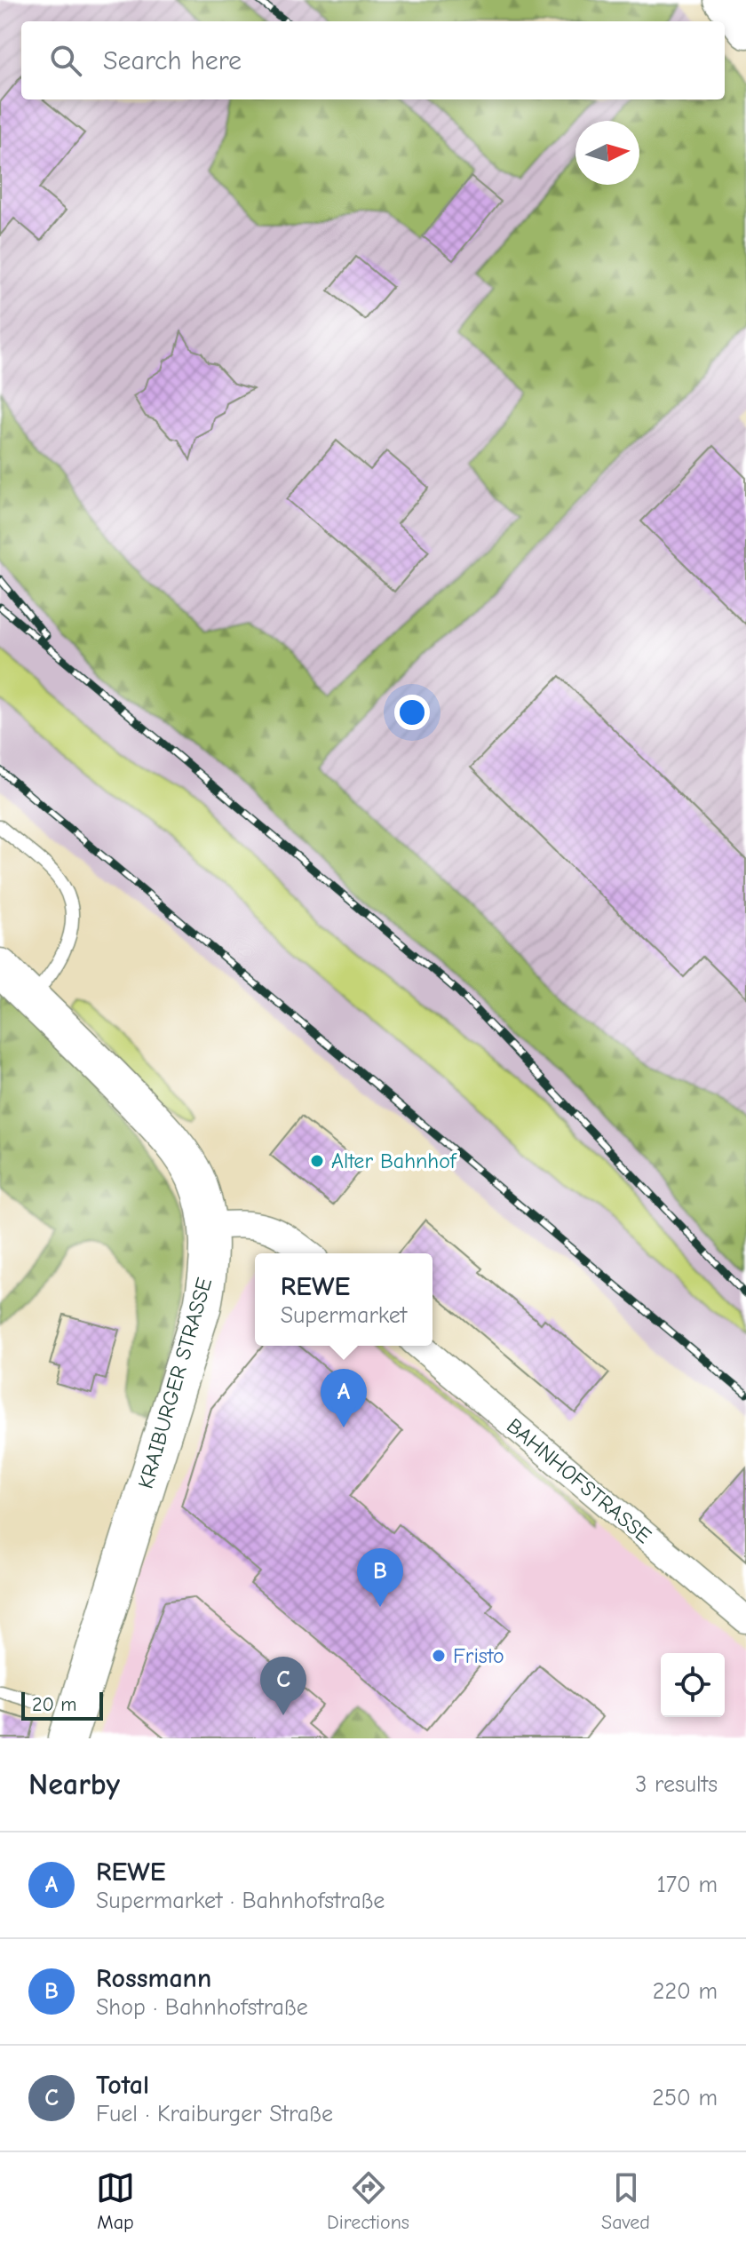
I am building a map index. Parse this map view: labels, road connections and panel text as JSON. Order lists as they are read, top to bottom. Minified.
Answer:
{"streets":{"main road":["KRAIBURGER STRASSE"],"street":["BAHNHOFSTRASSE"]},"places":["Alter Bahnhof","Fristo"],"scale_bar":"20 m","north":"right","page":{"search":"Search here","popup":["REWE","Supermarket"],"pins":["A","B","C"],"scale":"20 m","heading":["Nearby","3 results"],"list":[{"mark":"A","name":"REWE","note":"Supermarket · Bahnhofstraße","value":"170 m"},{"mark":"B","name":"Rossmann","note":"Shop · Bahnhofstraße","value":"220 m"},{"mark":"C","name":"Total","note":"Fuel · Kraiburger Straße","value":"250 m"}],"nav":["Map","Directions","Saved"]}}
